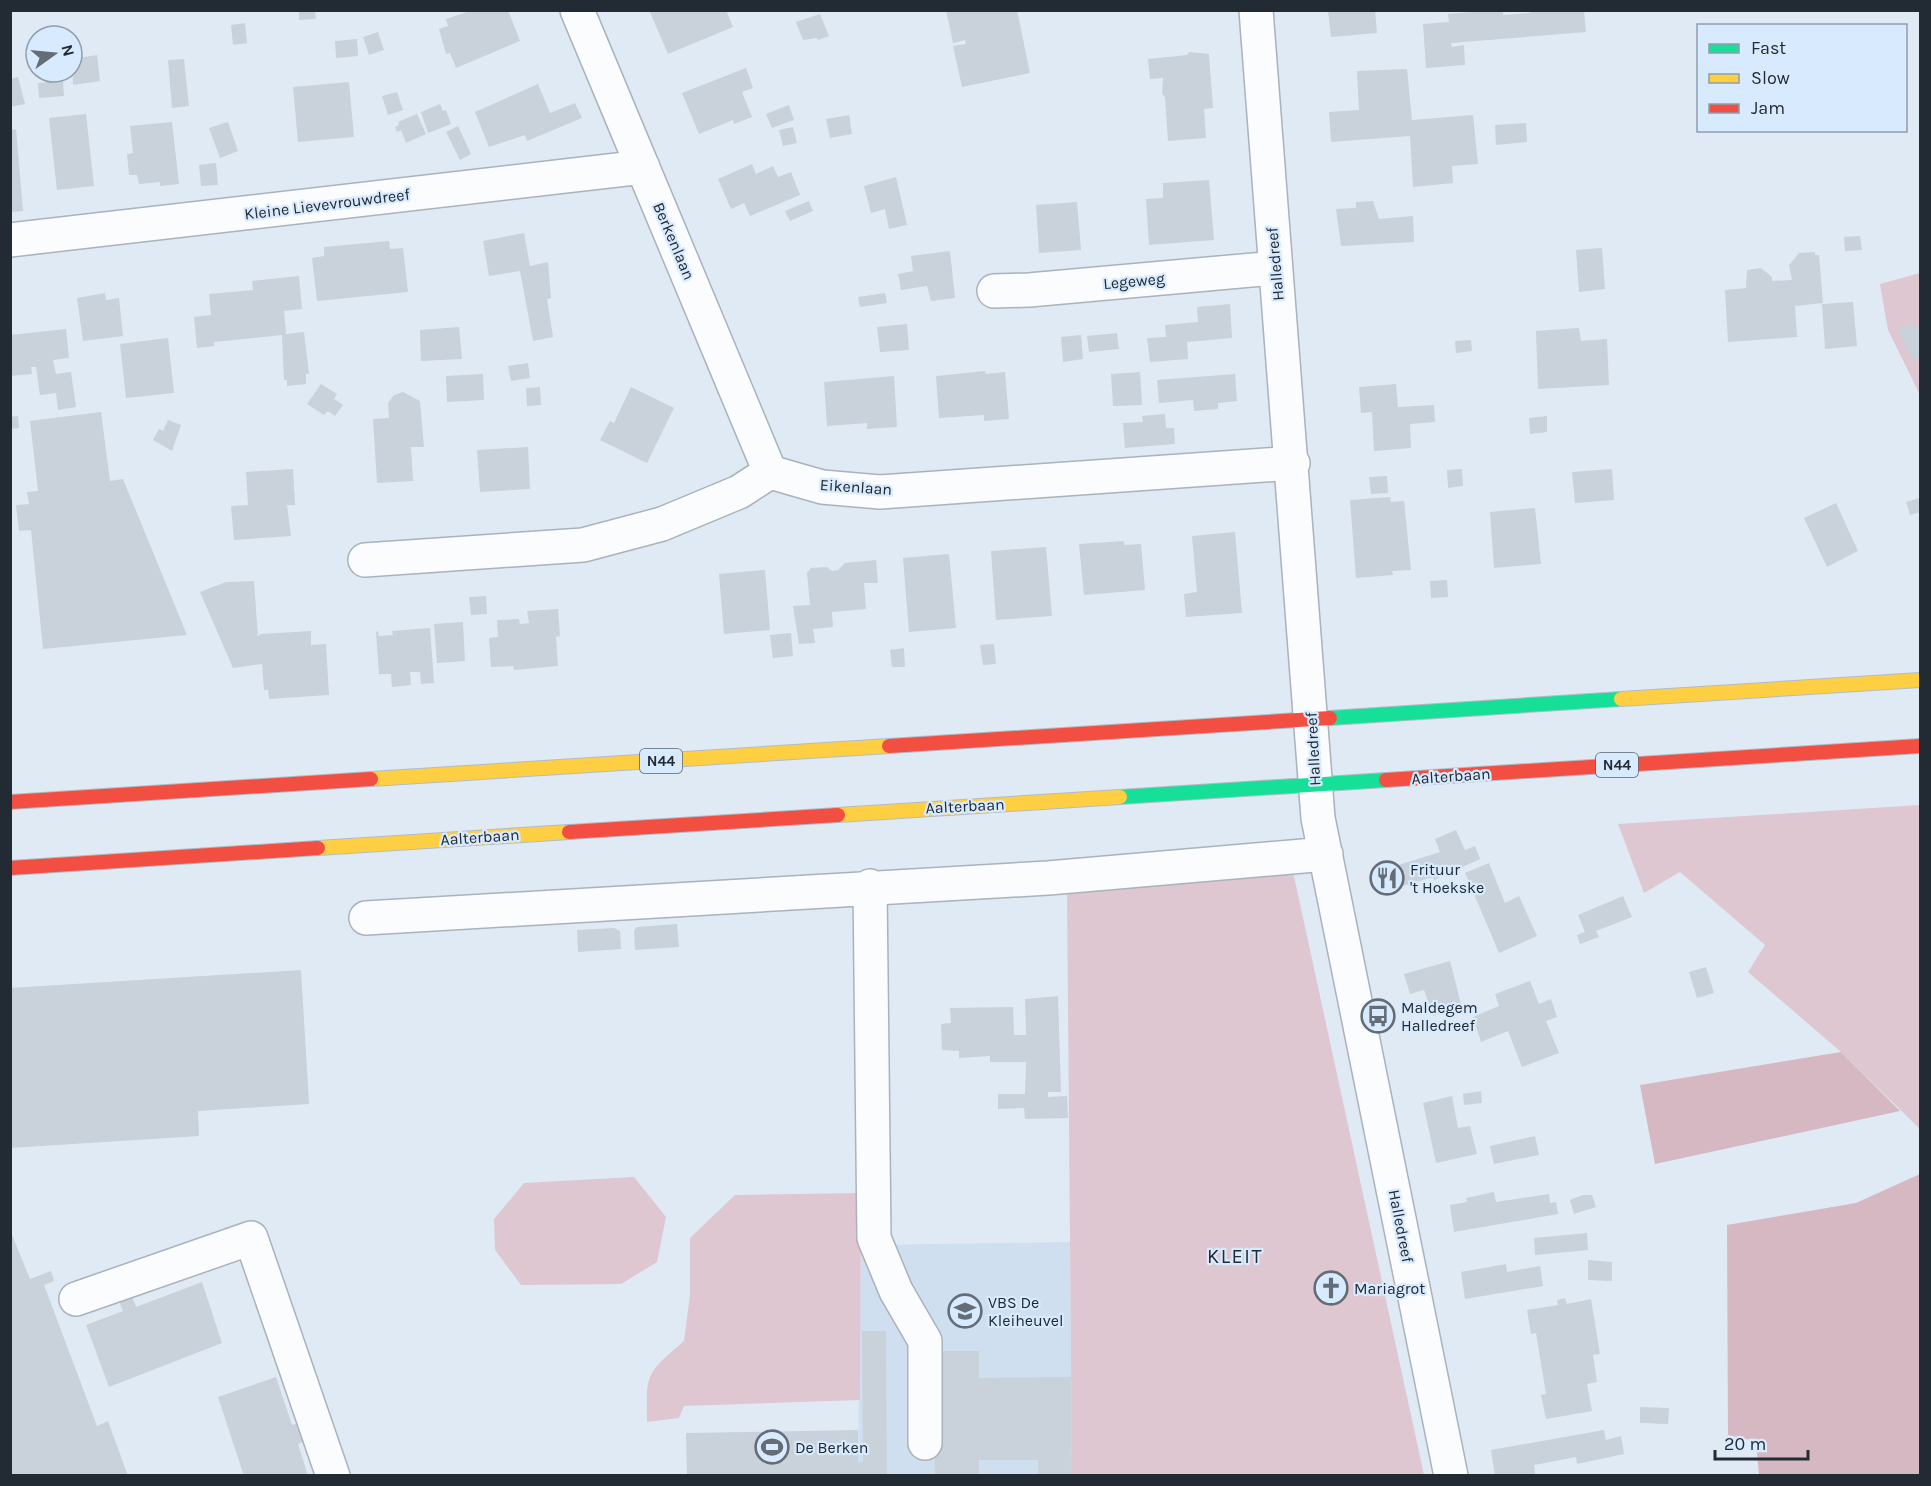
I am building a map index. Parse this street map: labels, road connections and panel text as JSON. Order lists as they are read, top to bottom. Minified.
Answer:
{"streets":{"highway":["N44","Aalterbaan"],"street":["Kleine Lievevrouwdreef","Berkenlaan","Halledreef","Legeweg","Eikenlaan"]},"crossings":[["Kleine Lievevrouwdreef","Berkenlaan"],["Berkenlaan","Eikenlaan"],["Halledreef","Legeweg"],["Halledreef","Eikenlaan"],["Halledreef","N44"],["Halledreef","Aalterbaan"]],"districts":["KLEIT"],"places":{"restaurant":["Frituur 't Hoekske"],"bus stop":["Maldegem Halledreef"],"church":["Mariagrot"],"school or university":["VBS De Kleiheuvel"],"sports":["De Berken"]},"legend":["Fast","Slow","Jam"],"scale_bar":"20 m","north":"right"}
